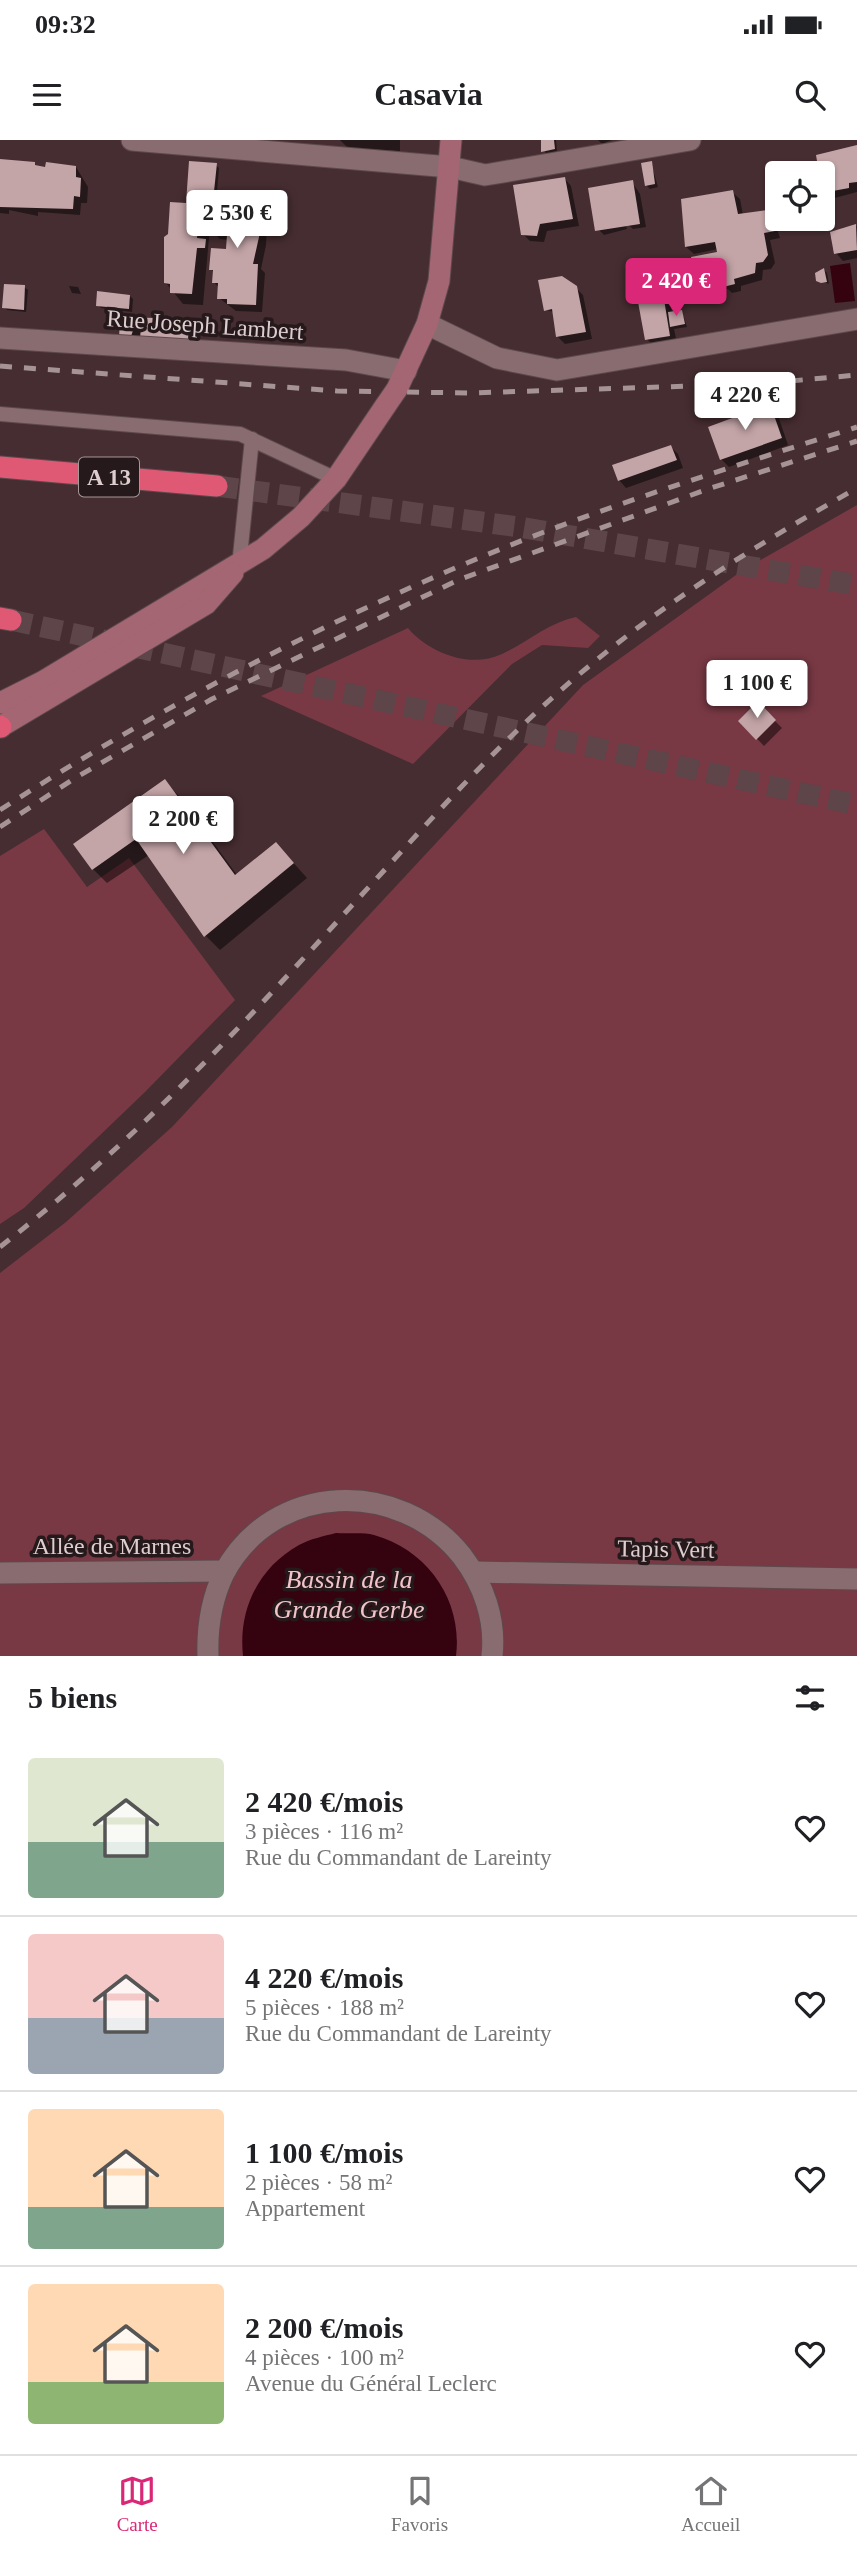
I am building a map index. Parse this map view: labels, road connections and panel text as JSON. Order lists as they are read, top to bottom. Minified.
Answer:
{"streets":{"highway":["A 13"],"street":["Rue Joseph Lambert","Allée de Marnes","Tapis Vert"]},"water":["Bassin de la Grande Gerbe"],"page":{"status":"09:32","header":"Casavia","price":["2 530 €","2 420 €","4 220 €","1 100 €","2 200 €"],"heading":"5 biens","list":[{"name":"2 420 €/mois","note":"3 pièces · 116 m² · Rue du Commandant de Lareinty"},{"name":"4 220 €/mois","note":"5 pièces · 188 m² · Rue du Commandant de Lareinty"},{"name":"1 100 €/mois","note":"2 pièces · 58 m² · Appartement"},{"name":"2 200 €/mois","note":"4 pièces · 100 m² · Avenue du Général Leclerc"}],"tabs":["Carte","Favoris","Accueil"]}}
